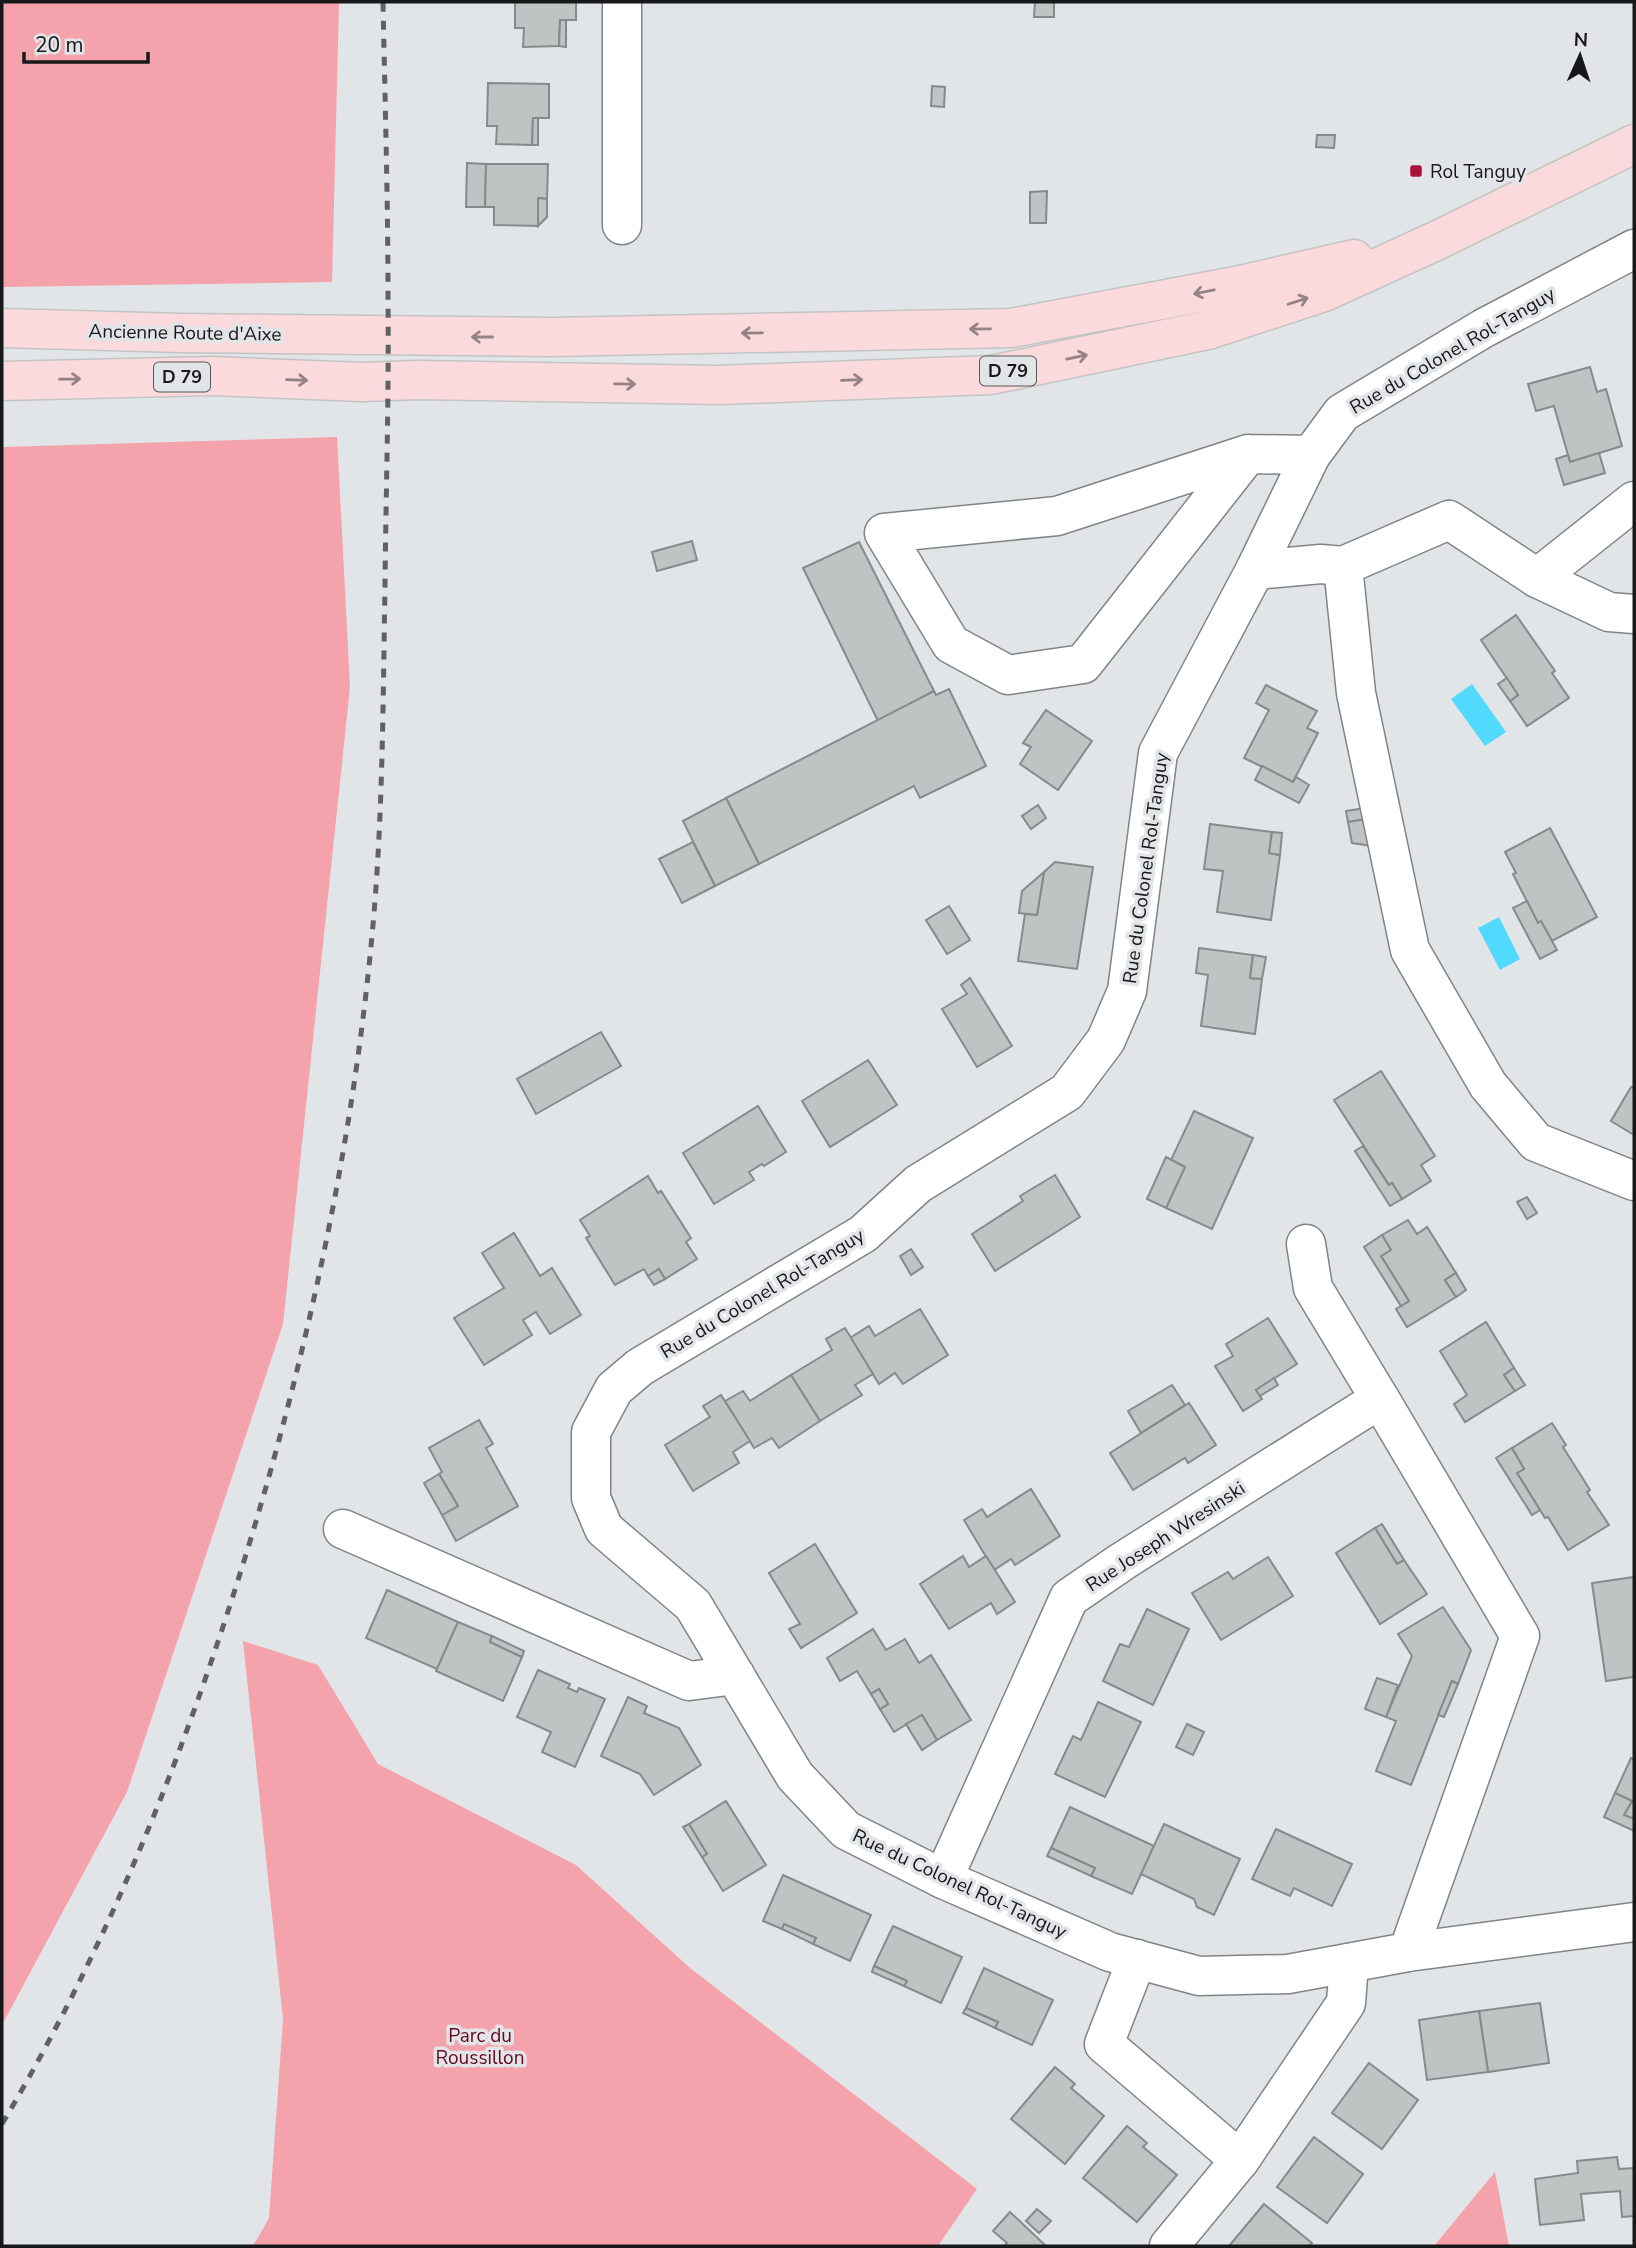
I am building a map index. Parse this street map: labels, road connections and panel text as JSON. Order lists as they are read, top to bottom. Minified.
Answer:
{"streets":{"main road":["Ancienne Route d'Aixe","D 79"],"street":["Rue du Colonel Rol-Tanguy","Rue Joseph Wresinski"]},"crossings":[["Ancienne Route d'Aixe","D 79"],["Rue du Colonel Rol-Tanguy","Rue Joseph Wresinski"]],"parks":["Parc du Roussillon"],"places":{"transit":["Rol Tanguy"]},"scale_bar":"20 m","north":"top"}
